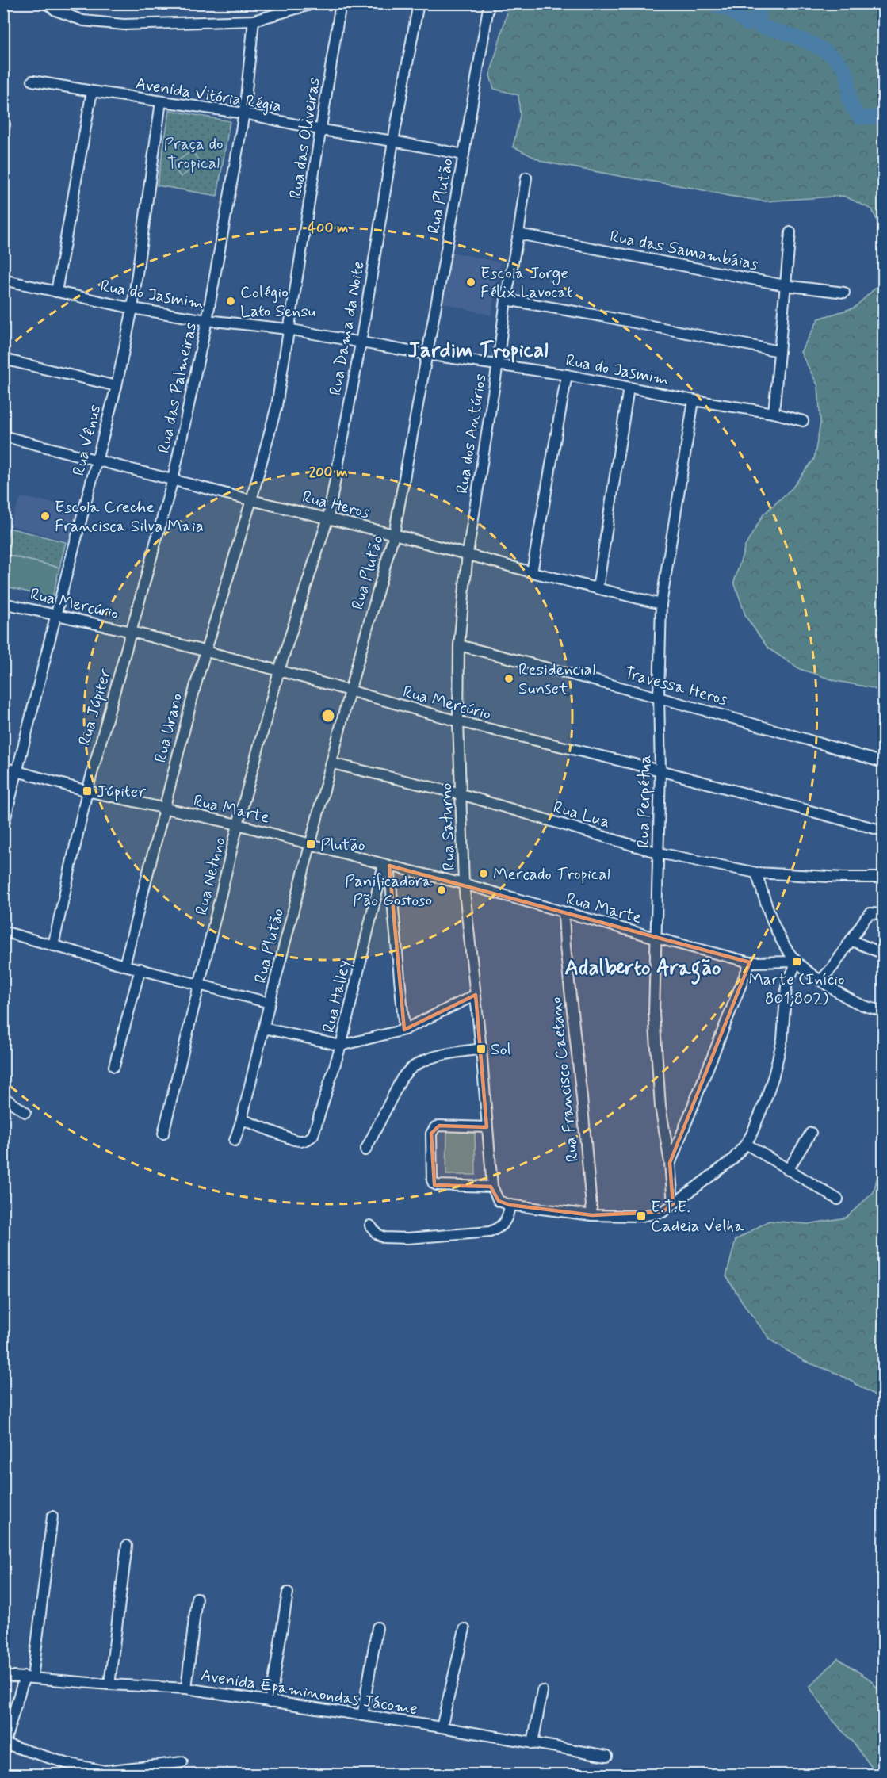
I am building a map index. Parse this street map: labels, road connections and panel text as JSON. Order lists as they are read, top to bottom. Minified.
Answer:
{"streets":{"street":["Avenida Vitória Régia","Rua das Oliveiras","Rua Plutão","Rua das Samambáias","Rua do Jasmim","Rua Dama da Noite","Rua das Palmeiras","Rua dos Antúrios","Rua Vênus","Rua Heros","Rua Mercúrio","Travessa Heros","Rua Júpiter","Rua Urano","Rua Perpétua","Rua Marte","Rua Lua","Rua Saturno","Rua Netuno","Rua Halley","Rua Francisco Caetano","Avenida Epaminondas Jácome"]},"crossings":[["Avenida Vitória Régia","Rua das Oliveiras"],["Avenida Vitória Régia","Rua Plutão"],["Avenida Vitória Régia","Rua Dama da Noite"],["Avenida Vitória Régia","Rua das Palmeiras"],["Avenida Vitória Régia","Rua Vênus"],["Rua das Oliveiras","Rua do Jasmim"],["Rua das Oliveiras","Rua Heros"],["Rua das Oliveiras","Rua Urano"],["Rua Plutão","Rua do Jasmim"],["Rua Plutão","Rua Heros"],["Rua Plutão","Rua Mercúrio"],["Rua Plutão","Rua Marte"],["Rua Plutão","Rua Lua"],["Rua Plutão","Rua Halley"],["Rua das Samambáias","Rua dos Antúrios"],["Rua do Jasmim","Rua Dama da Noite"],["Rua do Jasmim","Rua das Palmeiras"],["Rua do Jasmim","Rua dos Antúrios"],["Rua do Jasmim","Rua Vênus"],["Rua do Jasmim","Rua Perpétua"],["Rua Dama da Noite","Rua Heros"],["Rua Dama da Noite","Rua Netuno"],["Rua das Palmeiras","Rua Heros"],["Rua das Palmeiras","Rua Júpiter"],["Rua dos Antúrios","Rua Heros"],["Rua dos Antúrios","Rua Saturno"],["Rua Vênus","Rua Heros"],["Rua Vênus","Rua Mercúrio"],["Rua Vênus","Rua Marte"],["Rua Heros","Rua Júpiter"],["Rua Heros","Rua Urano"],["Rua Heros","Rua Perpétua"],["Rua Heros","Rua Saturno"],["Rua Heros","Rua Netuno"],["Rua Mercúrio","Rua Júpiter"],["Rua Mercúrio","Rua Urano"],["Rua Mercúrio","Rua Perpétua"],["Rua Mercúrio","Rua Saturno"],["Rua Mercúrio","Rua Netuno"],["Travessa Heros","Rua Perpétua"],["Travessa Heros","Rua Saturno"],["Rua Júpiter","Rua Marte"],["Rua Urano","Rua Marte"],["Rua Perpétua","Rua Marte"],["Rua Perpétua","Rua Lua"],["Rua Marte","Rua Saturno"],["Rua Marte","Rua Netuno"],["Rua Marte","Rua Halley"],["Rua Marte","Rua Francisco Caetano"],["Rua Lua","Rua Saturno"]],"districts":["Jardim Tropical","Adalberto Aragão"],"parks":["Praça do Tropical"],"places":{"other":["Escola Jorge Félix Lavocat","Colégio Lato Sensu","Escola Creche Francisca Silva Maia","Residencial Sunset","Mercado Tropical","Panificadora Pão Gostoso"],"transit":["Júpiter","Plutão","Marte (Início 801;802)","Sol","E.T.E. Cadeia Velha"]},"rings":["400 m","200 m"]}
